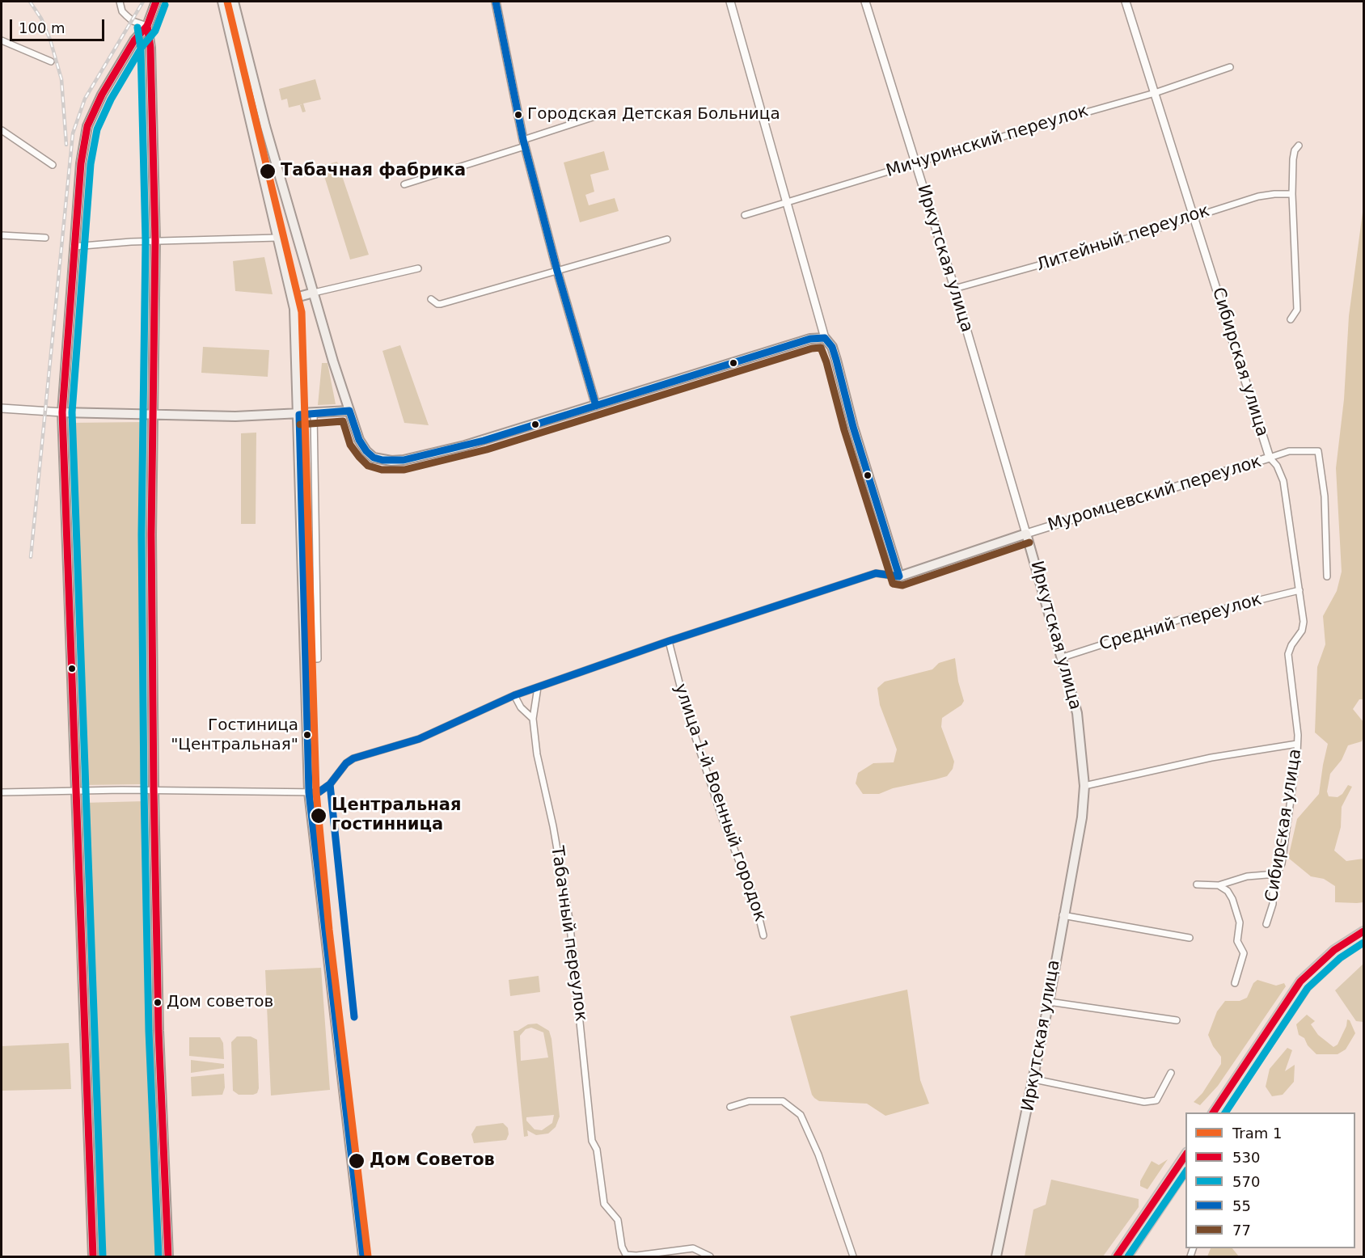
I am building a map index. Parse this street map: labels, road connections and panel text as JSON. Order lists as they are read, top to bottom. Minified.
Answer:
{"streets":{"main road":["Иркутская улица","Муромцевский переулок"],"street":["Мичуринский переулок","Литейный переулок","Сибирская улица","Средний переулок","улица 1-й Военный городок","Табачный переулок"]},"crossings":[["Мичуринский переулок","Иркутская улица"],["Мичуринский переулок","Сибирская улица"],["Литейный переулок","Иркутская улица"],["Литейный переулок","Сибирская улица"],["Иркутская улица","Муромцевский переулок"],["Иркутская улица","Средний переулок"],["Сибирская улица","Муромцевский переулок"],["Сибирская улица","Средний переулок"],["Муромцевский переулок","улица 1-й Военный городок"],["Муромцевский переулок","Табачный переулок"]],"places":["Городская Детская Больница","Табачная фабрика","Гостиница \"Центральная\"","Центральная гостинница","Дом советов","Дом Советов"],"lines":["tram line 1","transit line 530","transit line 55","transit line 570","transit line 77"],"legend":["Tram 1","530","570","55","77"],"scale_bar":"100 m"}
